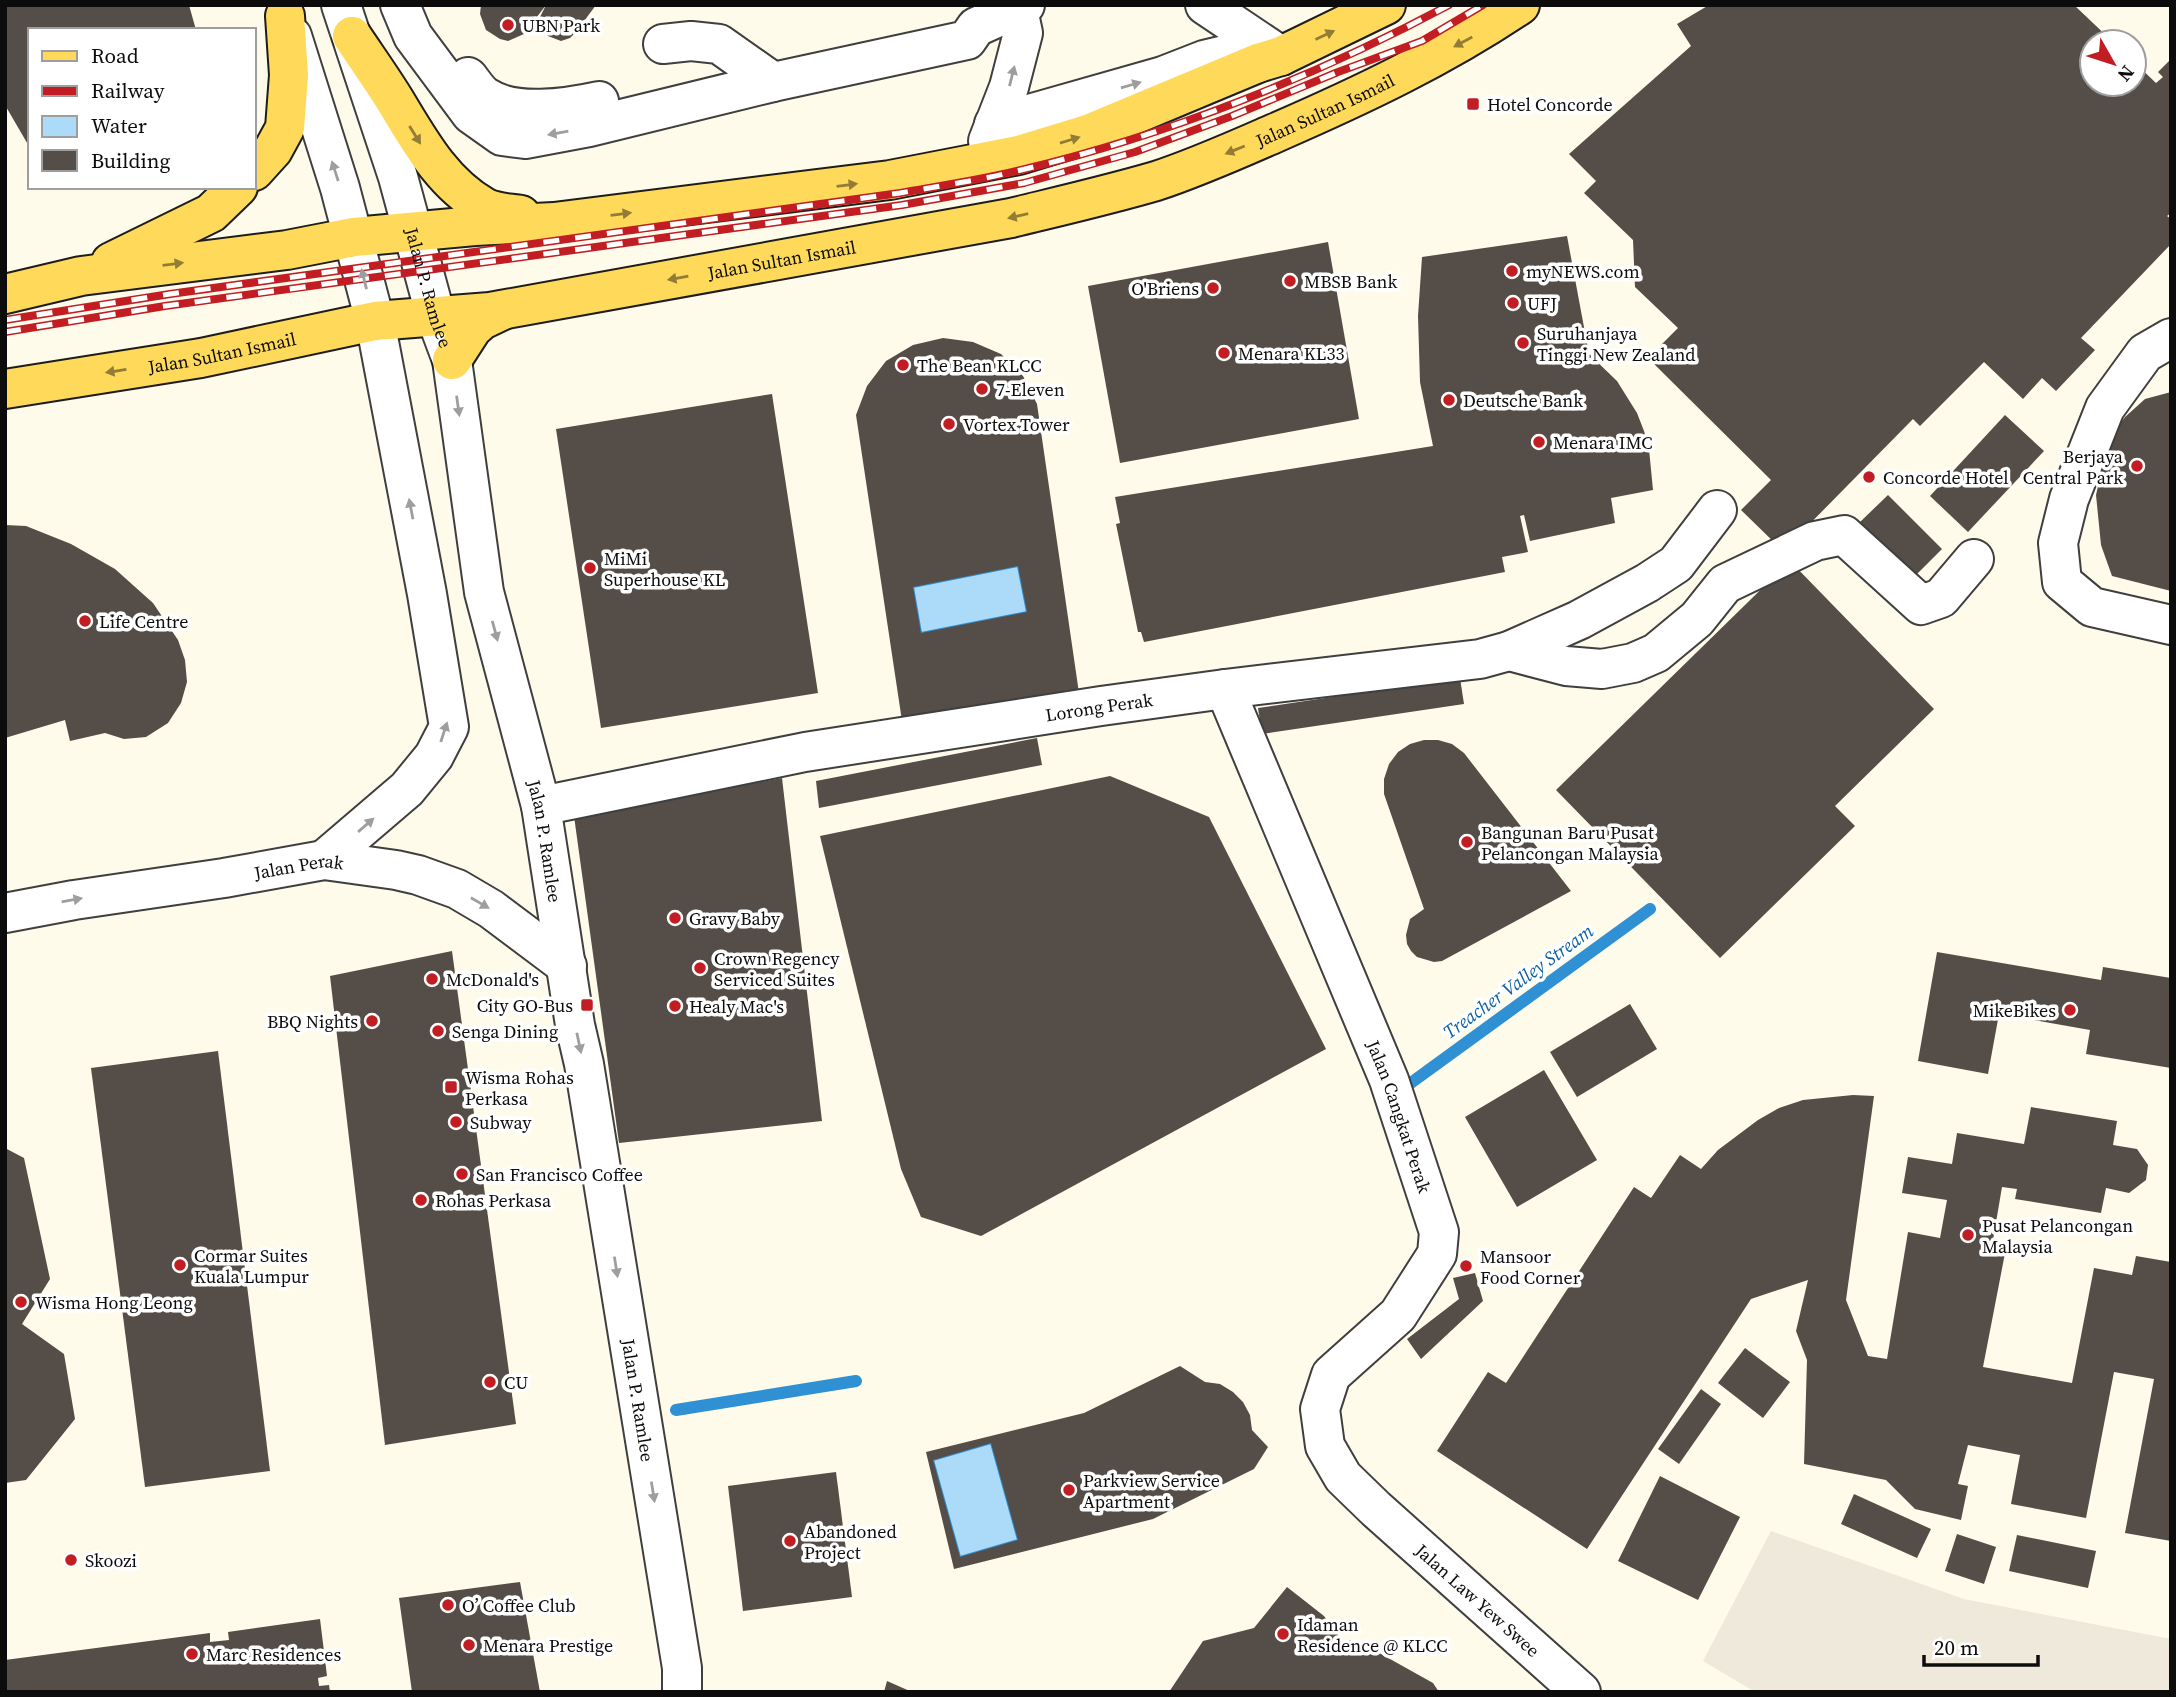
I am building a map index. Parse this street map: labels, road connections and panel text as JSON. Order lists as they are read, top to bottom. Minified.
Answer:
{"streets":{"main road":["Jalan Sultan Ismail"],"street":["Jalan P. Ramlee","Lorong Perak","Jalan Perak","Jalan Cangkat Perak","Jalan Law Yew Swee"]},"crossings":[["Jalan Sultan Ismail","Jalan P. Ramlee"],["Jalan P. Ramlee","Lorong Perak"],["Jalan P. Ramlee","Jalan Perak"],["Lorong Perak","Jalan Cangkat Perak"],["Jalan Cangkat Perak","Jalan Law Yew Swee"]],"one_way":["Jalan P. Ramlee","Jalan Perak"],"water":["Treacher Valley Stream"],"places":{"other":["UBN Park","myNEWS.com","MBSB Bank","O'Briens","UFJ","Suruhanjaya Tinggi New Zealand","Menara KL33","The Bean KLCC","7-Eleven","Deutsche Bank","Vortex Tower","Menara IMC","Berjaya Central Park","Concorde Hotel","MiMi Superhouse KL","Life Centre","Bangunan Baru Pusat Pelancongan Malaysia","Gravy Baby","Crown Regency Serviced Suites","McDonald's","Healy Mac's","MikeBikes","BBQ Nights","Senga Dining","Subway","San Francisco Coffee","Rohas Perkasa","Pusat Pelancongan Malaysia","Cormar Suites Kuala Lumpur","Mansoor Food Corner","Wisma Hong Leong","CU","Parkview Service Apartment","Abandoned Project","Skoozi","O’ Coffee Club","Idaman Residence @ KLCC","Menara Prestige","Marc Residences"],"transit":["Hotel Concorde","City GO-Bus","Wisma Rohas Perkasa"]},"legend":["Road","Railway","Water","Building"],"scale_bar":"20 m","north":"bottom right"}
